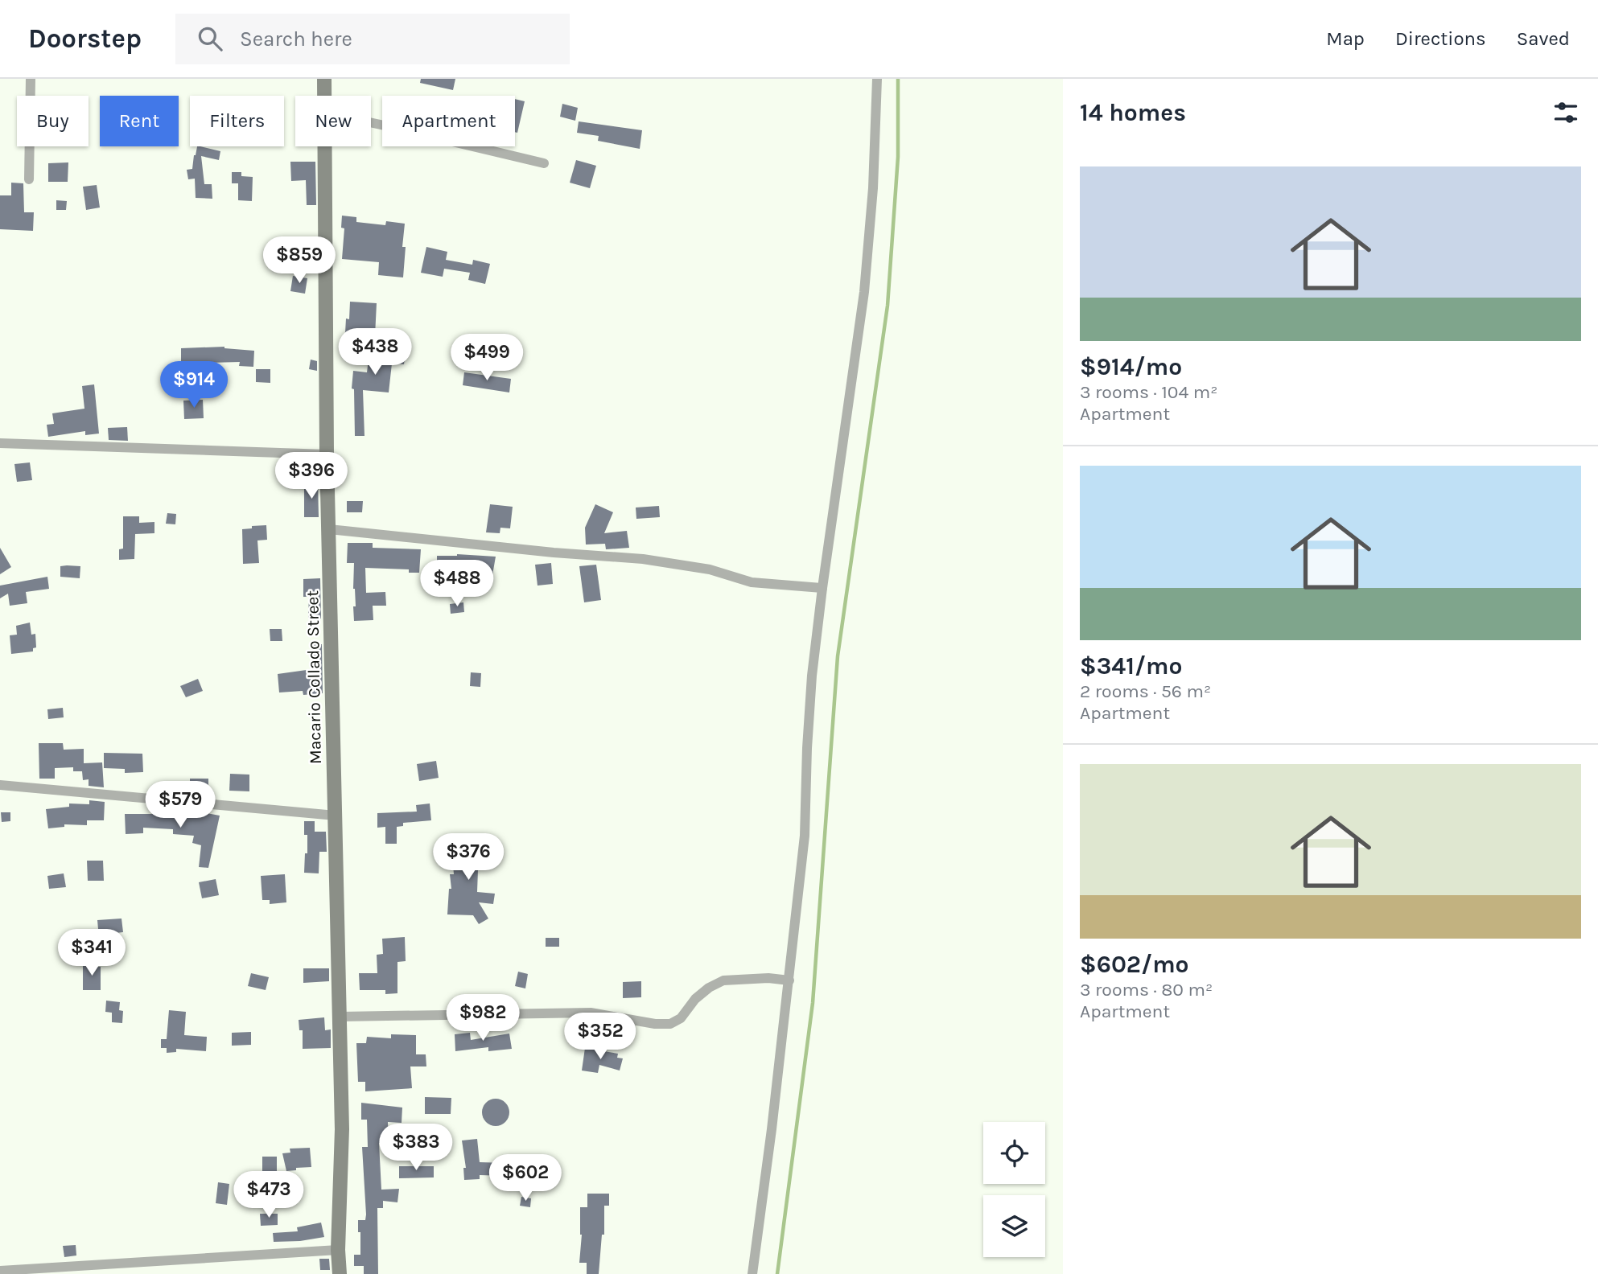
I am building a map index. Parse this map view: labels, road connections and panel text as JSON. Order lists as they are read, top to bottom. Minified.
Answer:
{"streets":{"street":["Macario Collado Street"]},"page":{"header":"Doorstep","search":"Search here","nav":["Map","Directions","Saved"],"heading":"14 homes","chip":["Buy","Rent","Filters","New","Apartment"],"list":[{"name":"$914/mo","note":"3 rooms · 104 m² · Apartment"},{"name":"$341/mo","note":"2 rooms · 56 m² · Apartment"},{"name":"$602/mo","note":"3 rooms · 80 m² · Apartment"}],"price":["$859","$438","$499","$914","$396","$488","$579","$376","$341","$982","$352","$383","$602","$473"]}}
